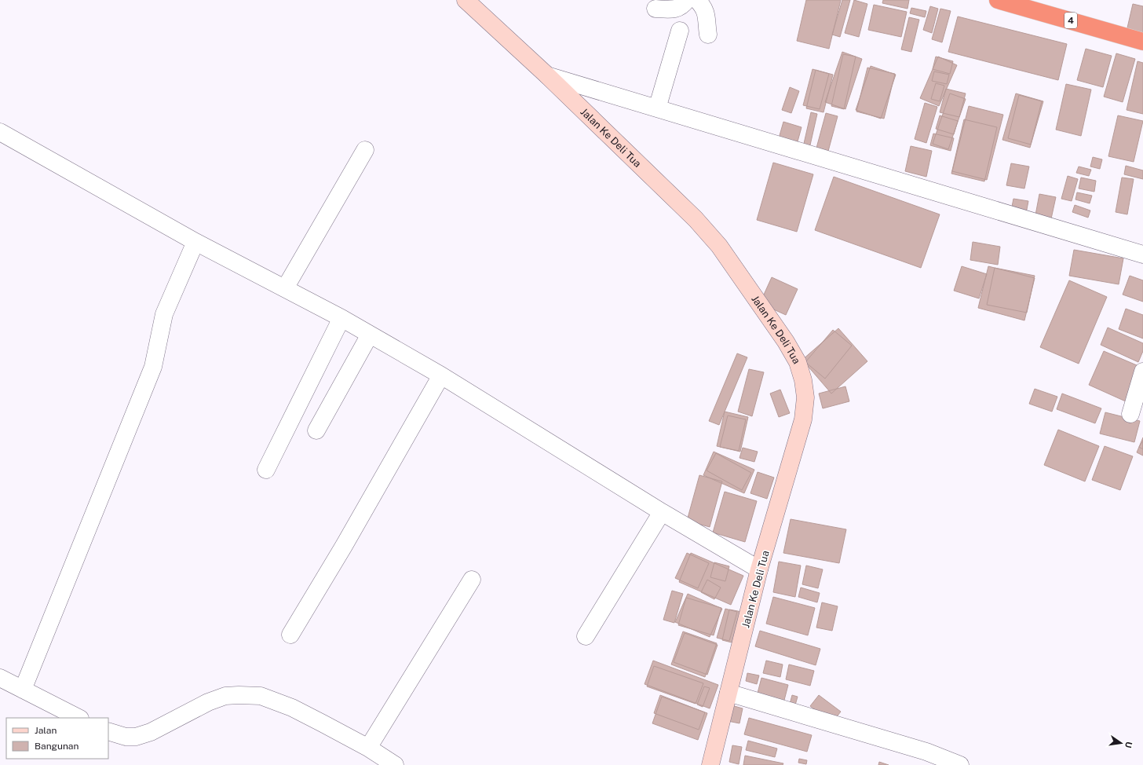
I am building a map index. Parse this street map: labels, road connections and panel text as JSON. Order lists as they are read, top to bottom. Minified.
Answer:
{"streets":{"highway":["4"],"main road":["Jalan Ke Deli Tua"]},"legend":["Jalan","Bangunan"],"north":"right"}
